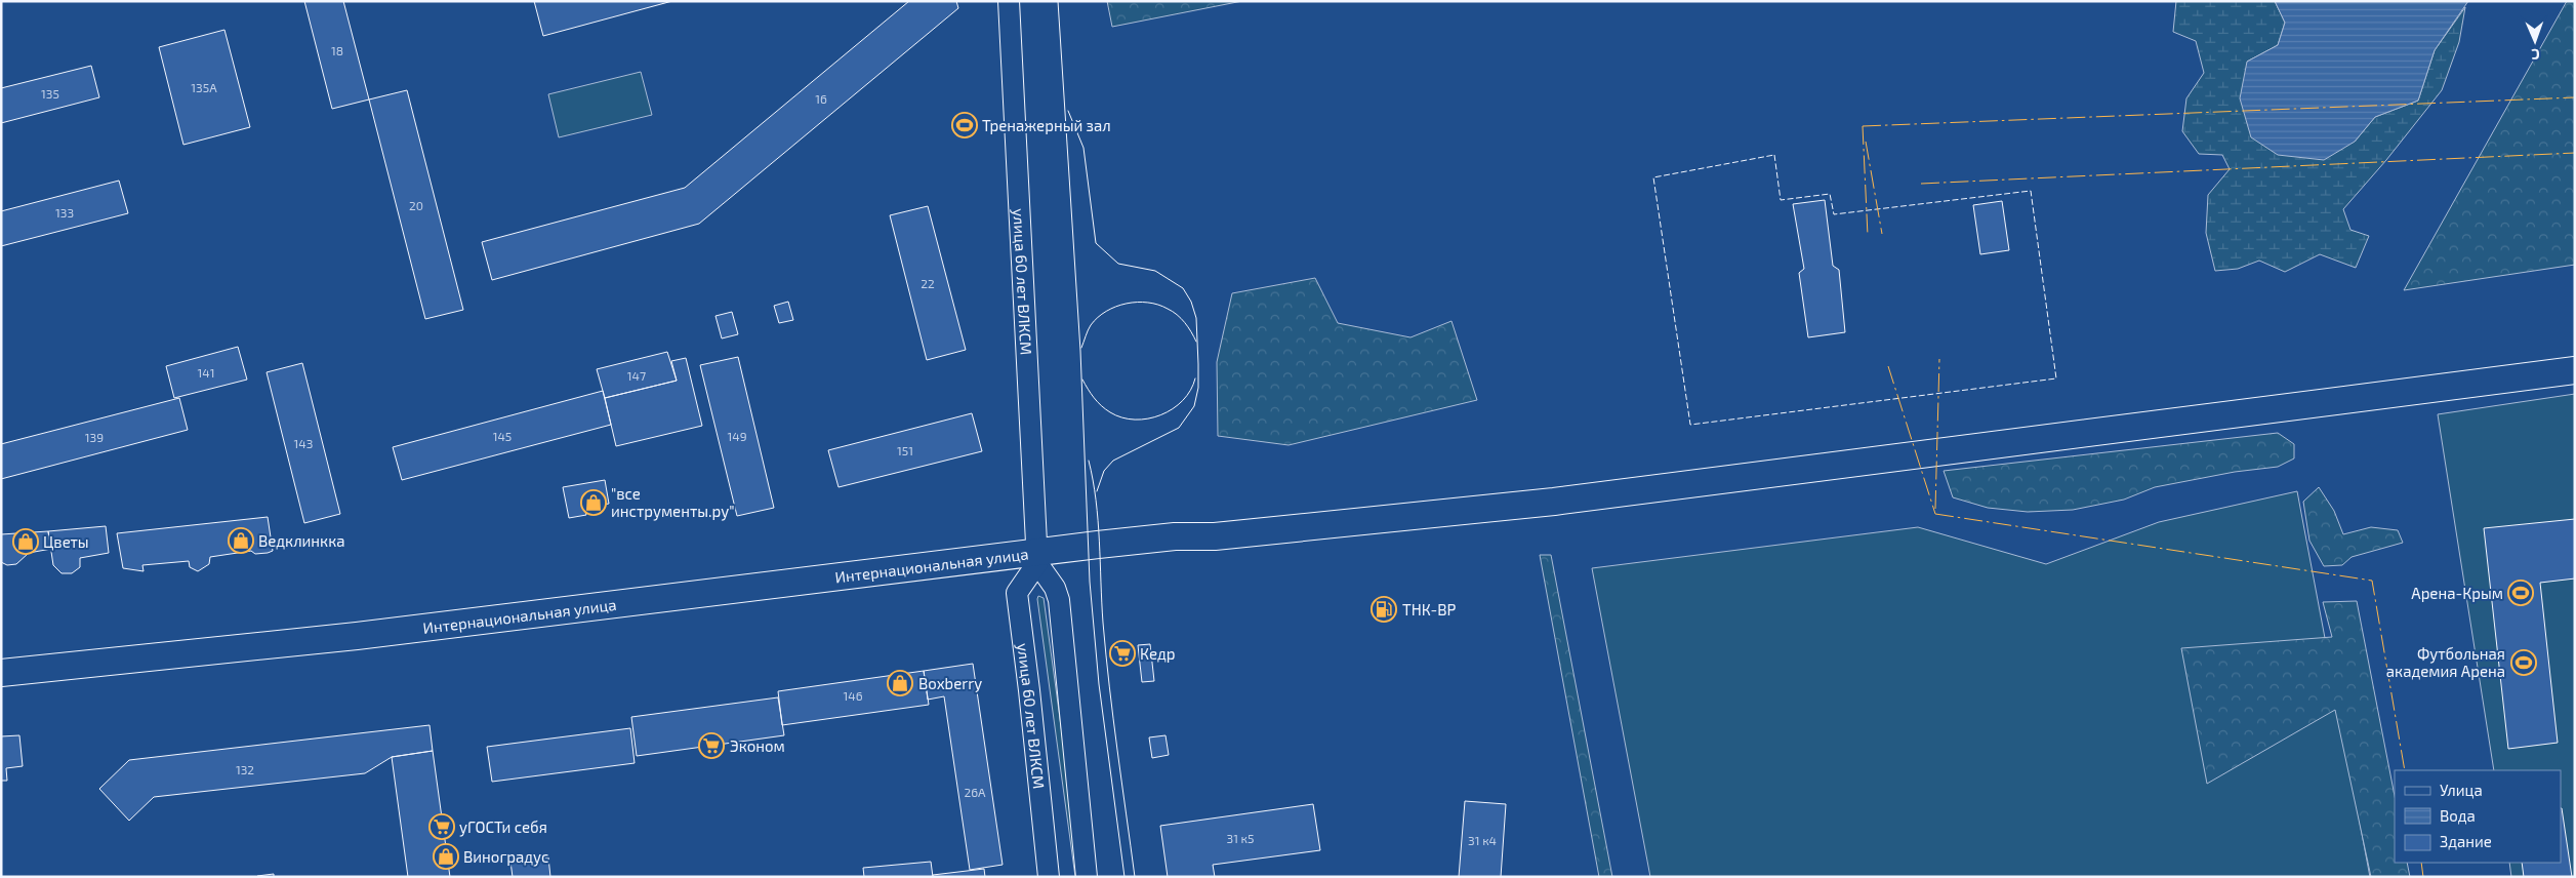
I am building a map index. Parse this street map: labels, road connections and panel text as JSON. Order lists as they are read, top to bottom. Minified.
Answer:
{"streets":{"main road":["Интернациональная улица"],"street":["улица 60 лет ВЛКСМ"]},"crossings":[["улица 60 лет ВЛКСМ","Интернациональная улица"]],"places":{"sports":["Тренажерный зал","Арена-Крым","Футбольная академия Арена"],"shop":["\"все инструменты.ру\"","Ведклинкка","Цветы","Boxberry","Виноградус"],"fuel station":["ТНК-ВР"],"supermarket":["Кедр","Эконом","уГОСТи себя"]},"house_numbers":["18","135А","135","16","20","133","22","141","147","145","149","139","143","151","146","132","26А","31 к5","31 к4"],"legend":["Улица","Вода","Здание"],"north":"bottom"}
